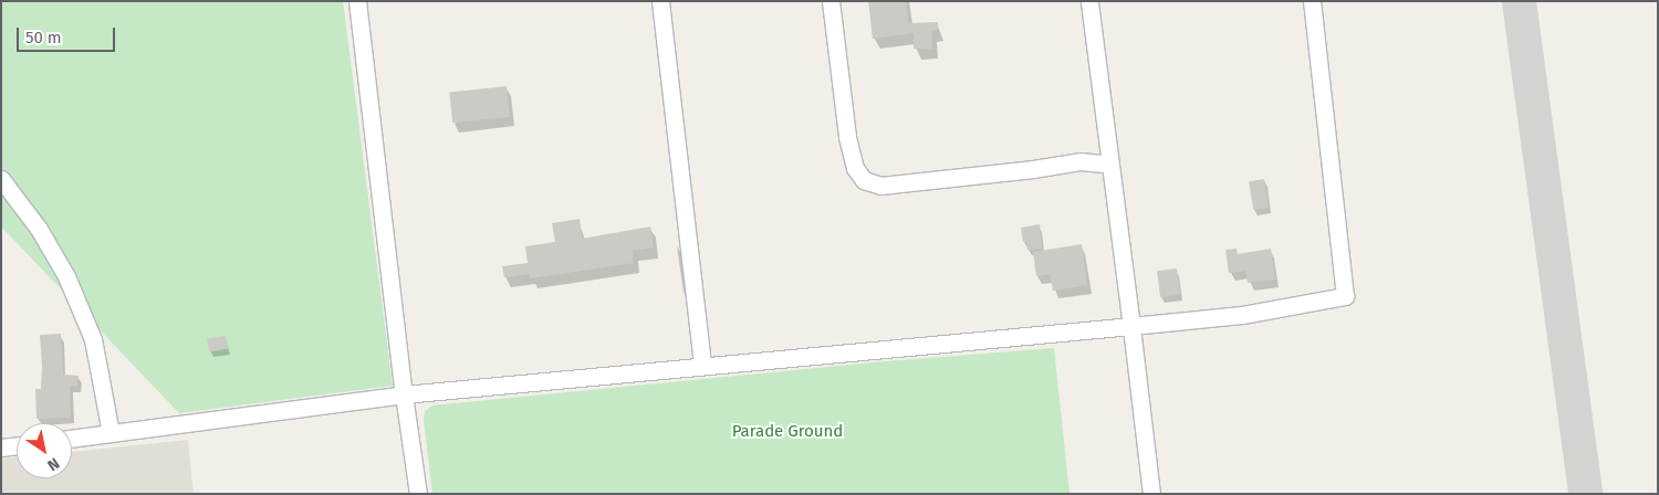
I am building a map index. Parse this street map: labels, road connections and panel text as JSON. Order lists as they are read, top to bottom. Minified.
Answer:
{"parks":["Parade Ground"],"scale_bar":"50 m","north":"bottom right"}
